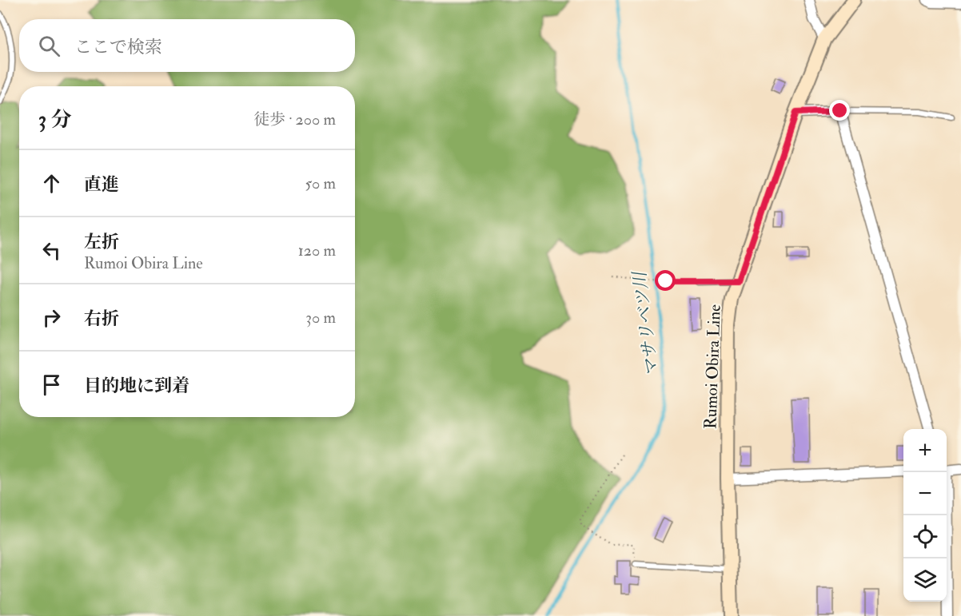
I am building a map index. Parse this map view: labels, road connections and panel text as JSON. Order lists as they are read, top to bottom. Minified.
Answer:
{"streets":{"main road":["Rumoi Obira Line"]},"water":["マサリベツ川"],"page":{"search":"ここで検索","heading":["3 分","徒歩 · 200 m"],"list":[["直進","50 m"],["左折","Rumoi Obira Line","120 m"],["右折","30 m"],"目的地に到着"],"map_buttons":["+","−"]}}
